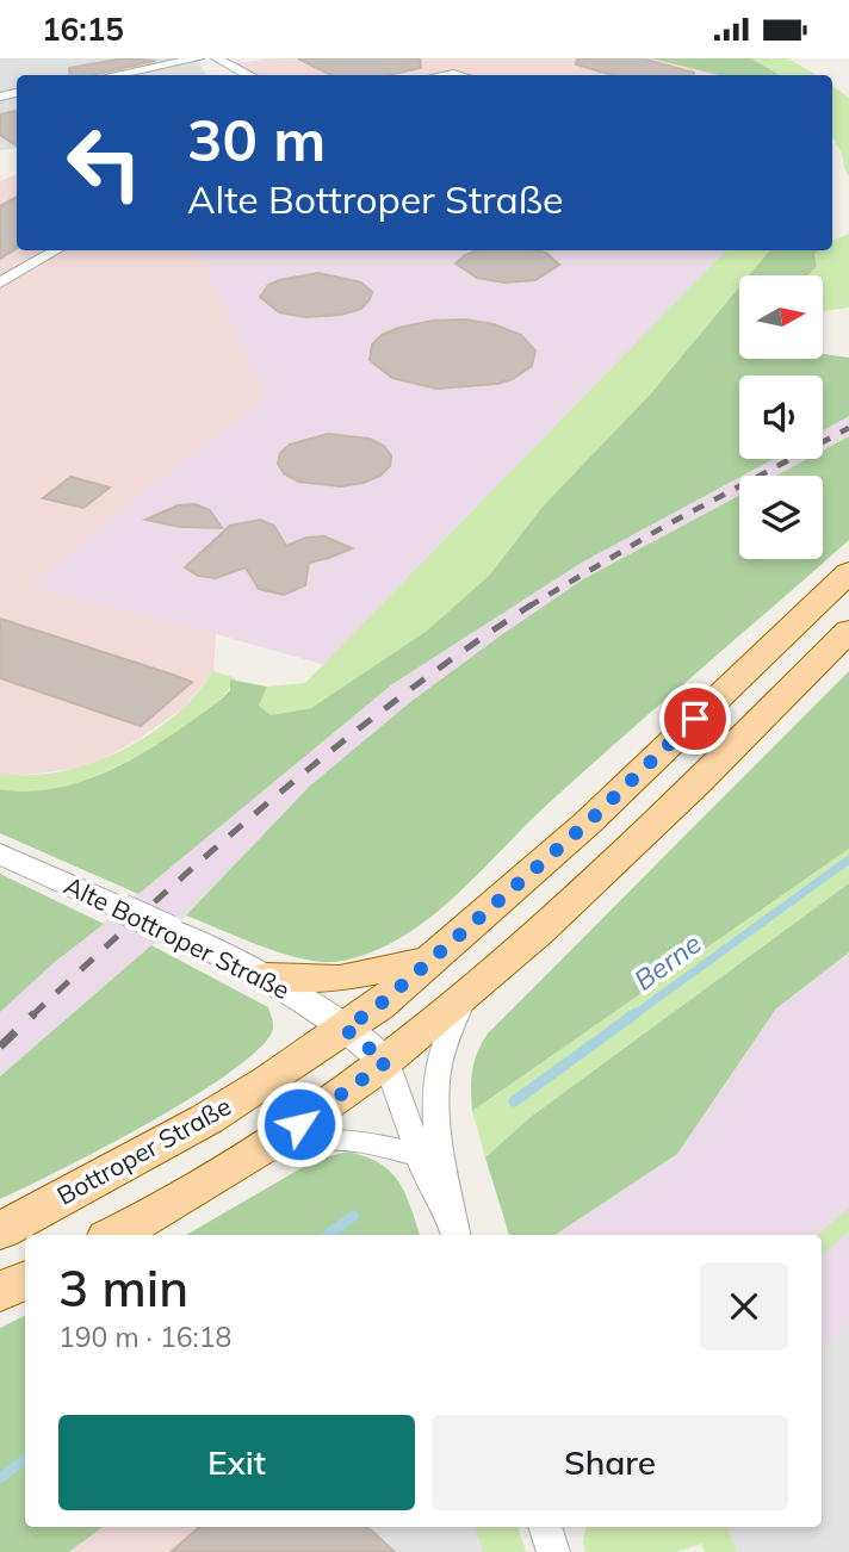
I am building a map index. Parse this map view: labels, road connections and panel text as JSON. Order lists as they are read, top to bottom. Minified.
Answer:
{"streets":{"main road":["Bottroper Straße"],"street":["Alte Bottroper Straße"]},"crossings":[["Alte Bottroper Straße","Bottroper Straße"]],"water":["Berne"],"north":"right","page":{"status":"16:15","turn":["30 m","Alte Bottroper Straße"],"heading":["3 min","190 m · 16:18"],"buttons":["Exit","Share"]}}
